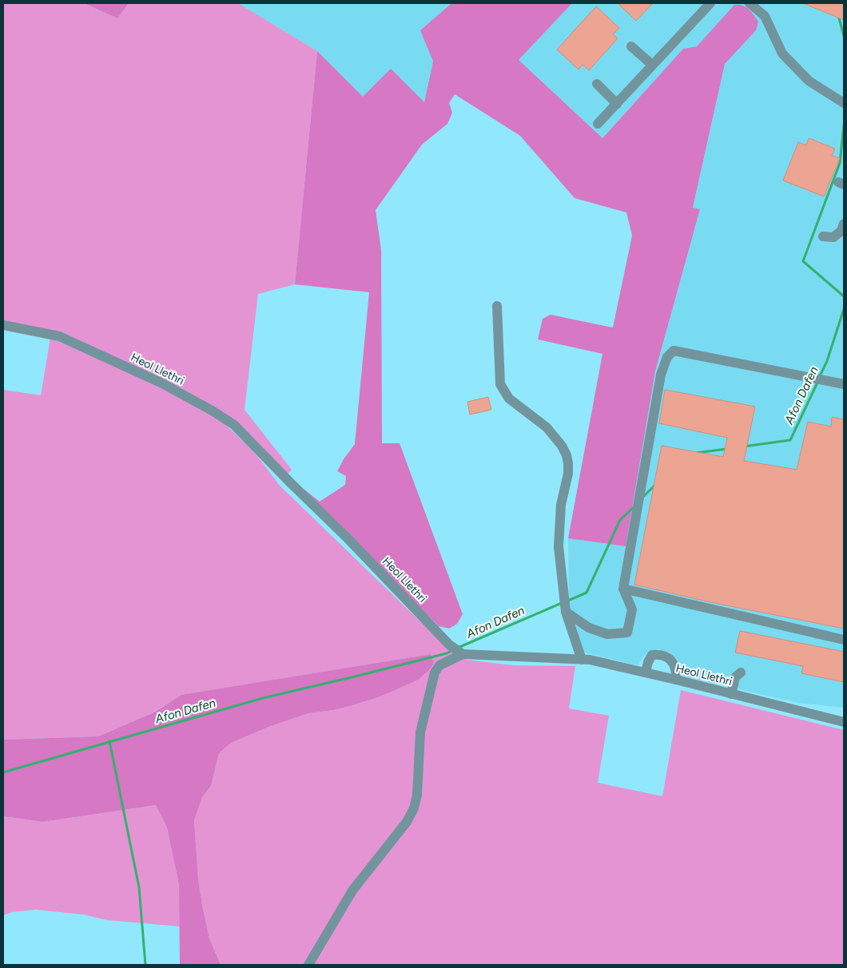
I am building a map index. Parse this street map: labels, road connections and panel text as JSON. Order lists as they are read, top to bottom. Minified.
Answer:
{"streets":{"street":["Heol Llethri"]},"water":["Afon Dafen"]}
